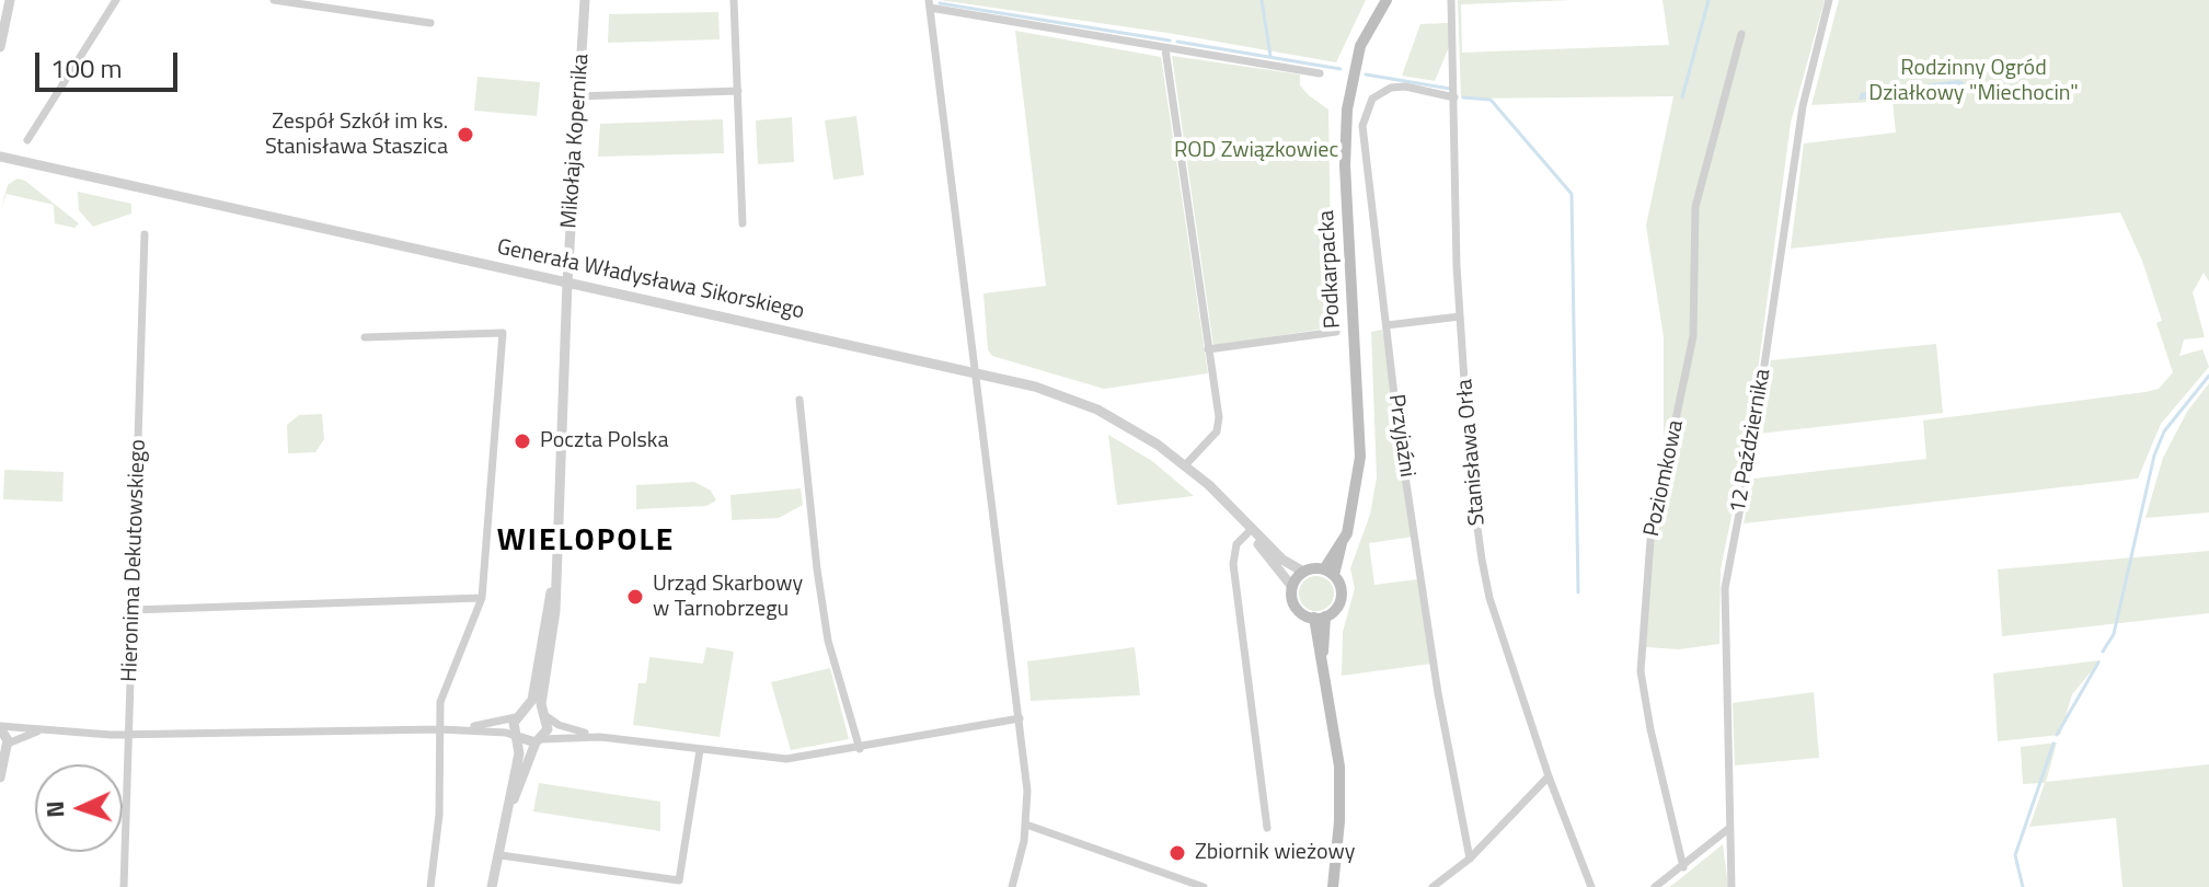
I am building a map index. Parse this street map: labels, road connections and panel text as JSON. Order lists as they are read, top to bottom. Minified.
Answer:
{"streets":{"main road":["Podkarpacka"],"street":["Mikołaja Kopernika","Generała Władysława Sikorskiego","Przyjaźni","12 Października","Stanisława Orła","Poziomkowa","Hieronima Dekutowskiego"]},"crossings":[["Mikołaja Kopernika","Generała Władysława Sikorskiego"],["Podkarpacka","Generała Władysława Sikorskiego"],["Przyjaźni","Stanisława Orła"]],"districts":["WIELOPOLE"],"parks":["Rodzinny Ogród Działkowy \"Miechocin\"","ROD Związkowiec"],"places":["Zespół Szkół im ks. Stanisława Staszica","Poczta Polska","Urząd Skarbowy w Tarnobrzegu","Zbiornik wieżowy"],"scale_bar":"100 m","north":"left"}
